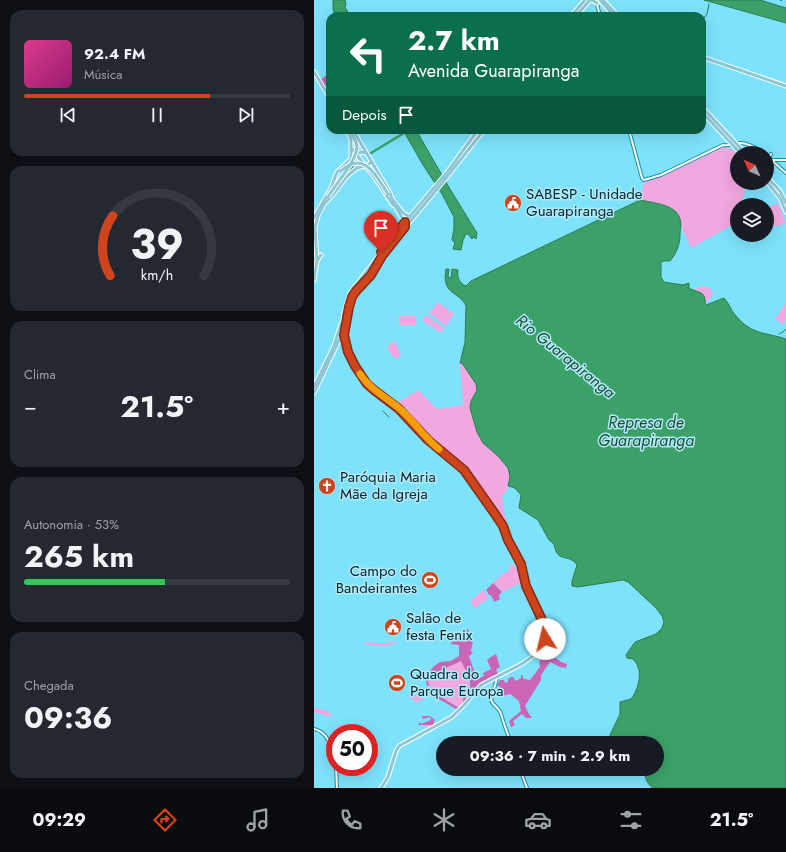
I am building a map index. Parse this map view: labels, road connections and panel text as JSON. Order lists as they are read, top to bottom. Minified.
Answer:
{"water":["Rio Guarapiranga","Represa de Guarapiranga"],"places":{"public building":["SABESP - Unidade Guarapiranga","Salão de festa Fenix"],"church":["Paróquia Maria Mãe da Igreja"],"sports":["Campo do Bandeirantes","Quadra do Parque Europa"]},"north":"top left","page":{"turn":["2.7 km","Avenida Guarapiranga"],"song":["92.4 FM","Música"],"then":"Depois","tile":["Clima",["Autonomia · 53%","265 km"],["Chegada","09:36"]],"heat":["−","21.5°","+"],"limit":"50","trip":"09:36 · 7 min · 2.9 km","tabs":["09:29","21.5°"],"gauge":["39","km/h"]}}
